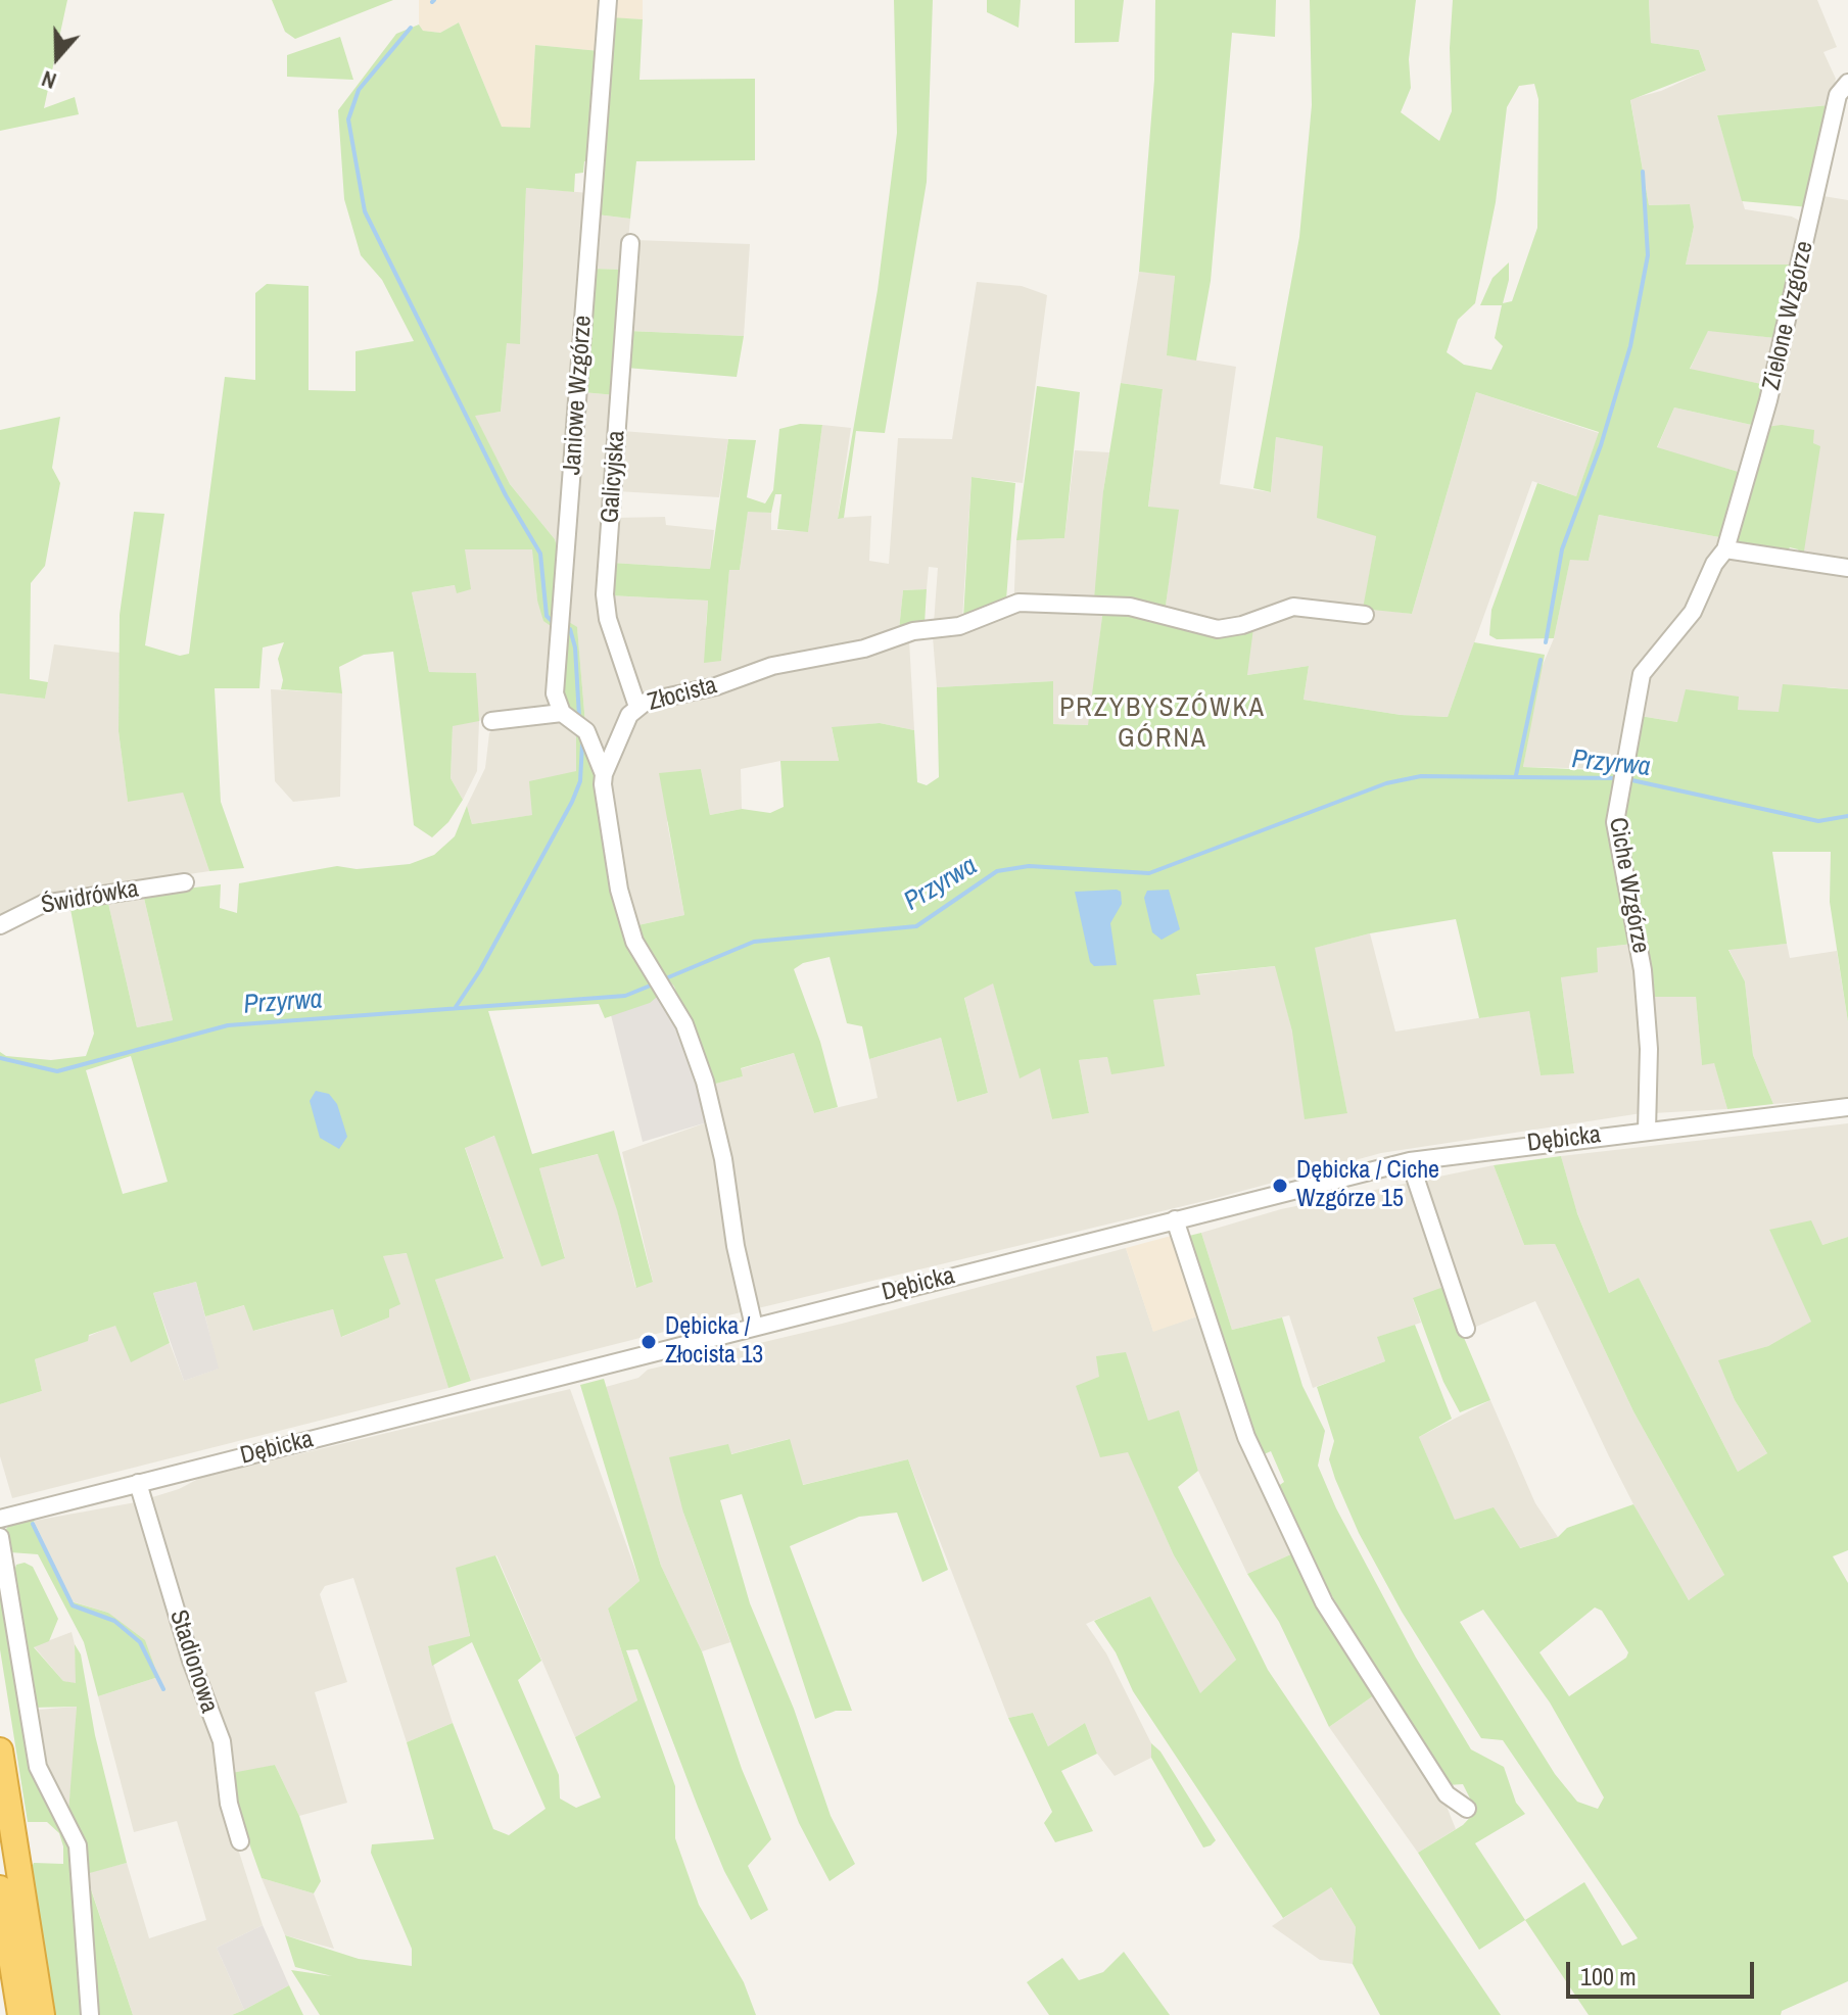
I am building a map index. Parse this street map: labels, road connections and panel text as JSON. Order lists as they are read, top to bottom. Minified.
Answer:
{"streets":{"street":["Zielone Wzgórze","Janiowe Wzgórze","Galicyjska","Złocista","Ciche Wzgórze","Świdrówka","Dębicka","Stadionowa"]},"crossings":[["Zielone Wzgórze","Ciche Wzgórze"],["Galicyjska","Złocista"],["Złocista","Dębicka"],["Ciche Wzgórze","Dębicka"],["Dębicka","Stadionowa"]],"districts":["PRZYBYSZÓWKA GÓRNA"],"water":["Przyrwa"],"places":["Dębicka / Ciche Wzgórze 15","Dębicka / Złocista 13"],"scale_bar":"100 m","north":"bottom"}
